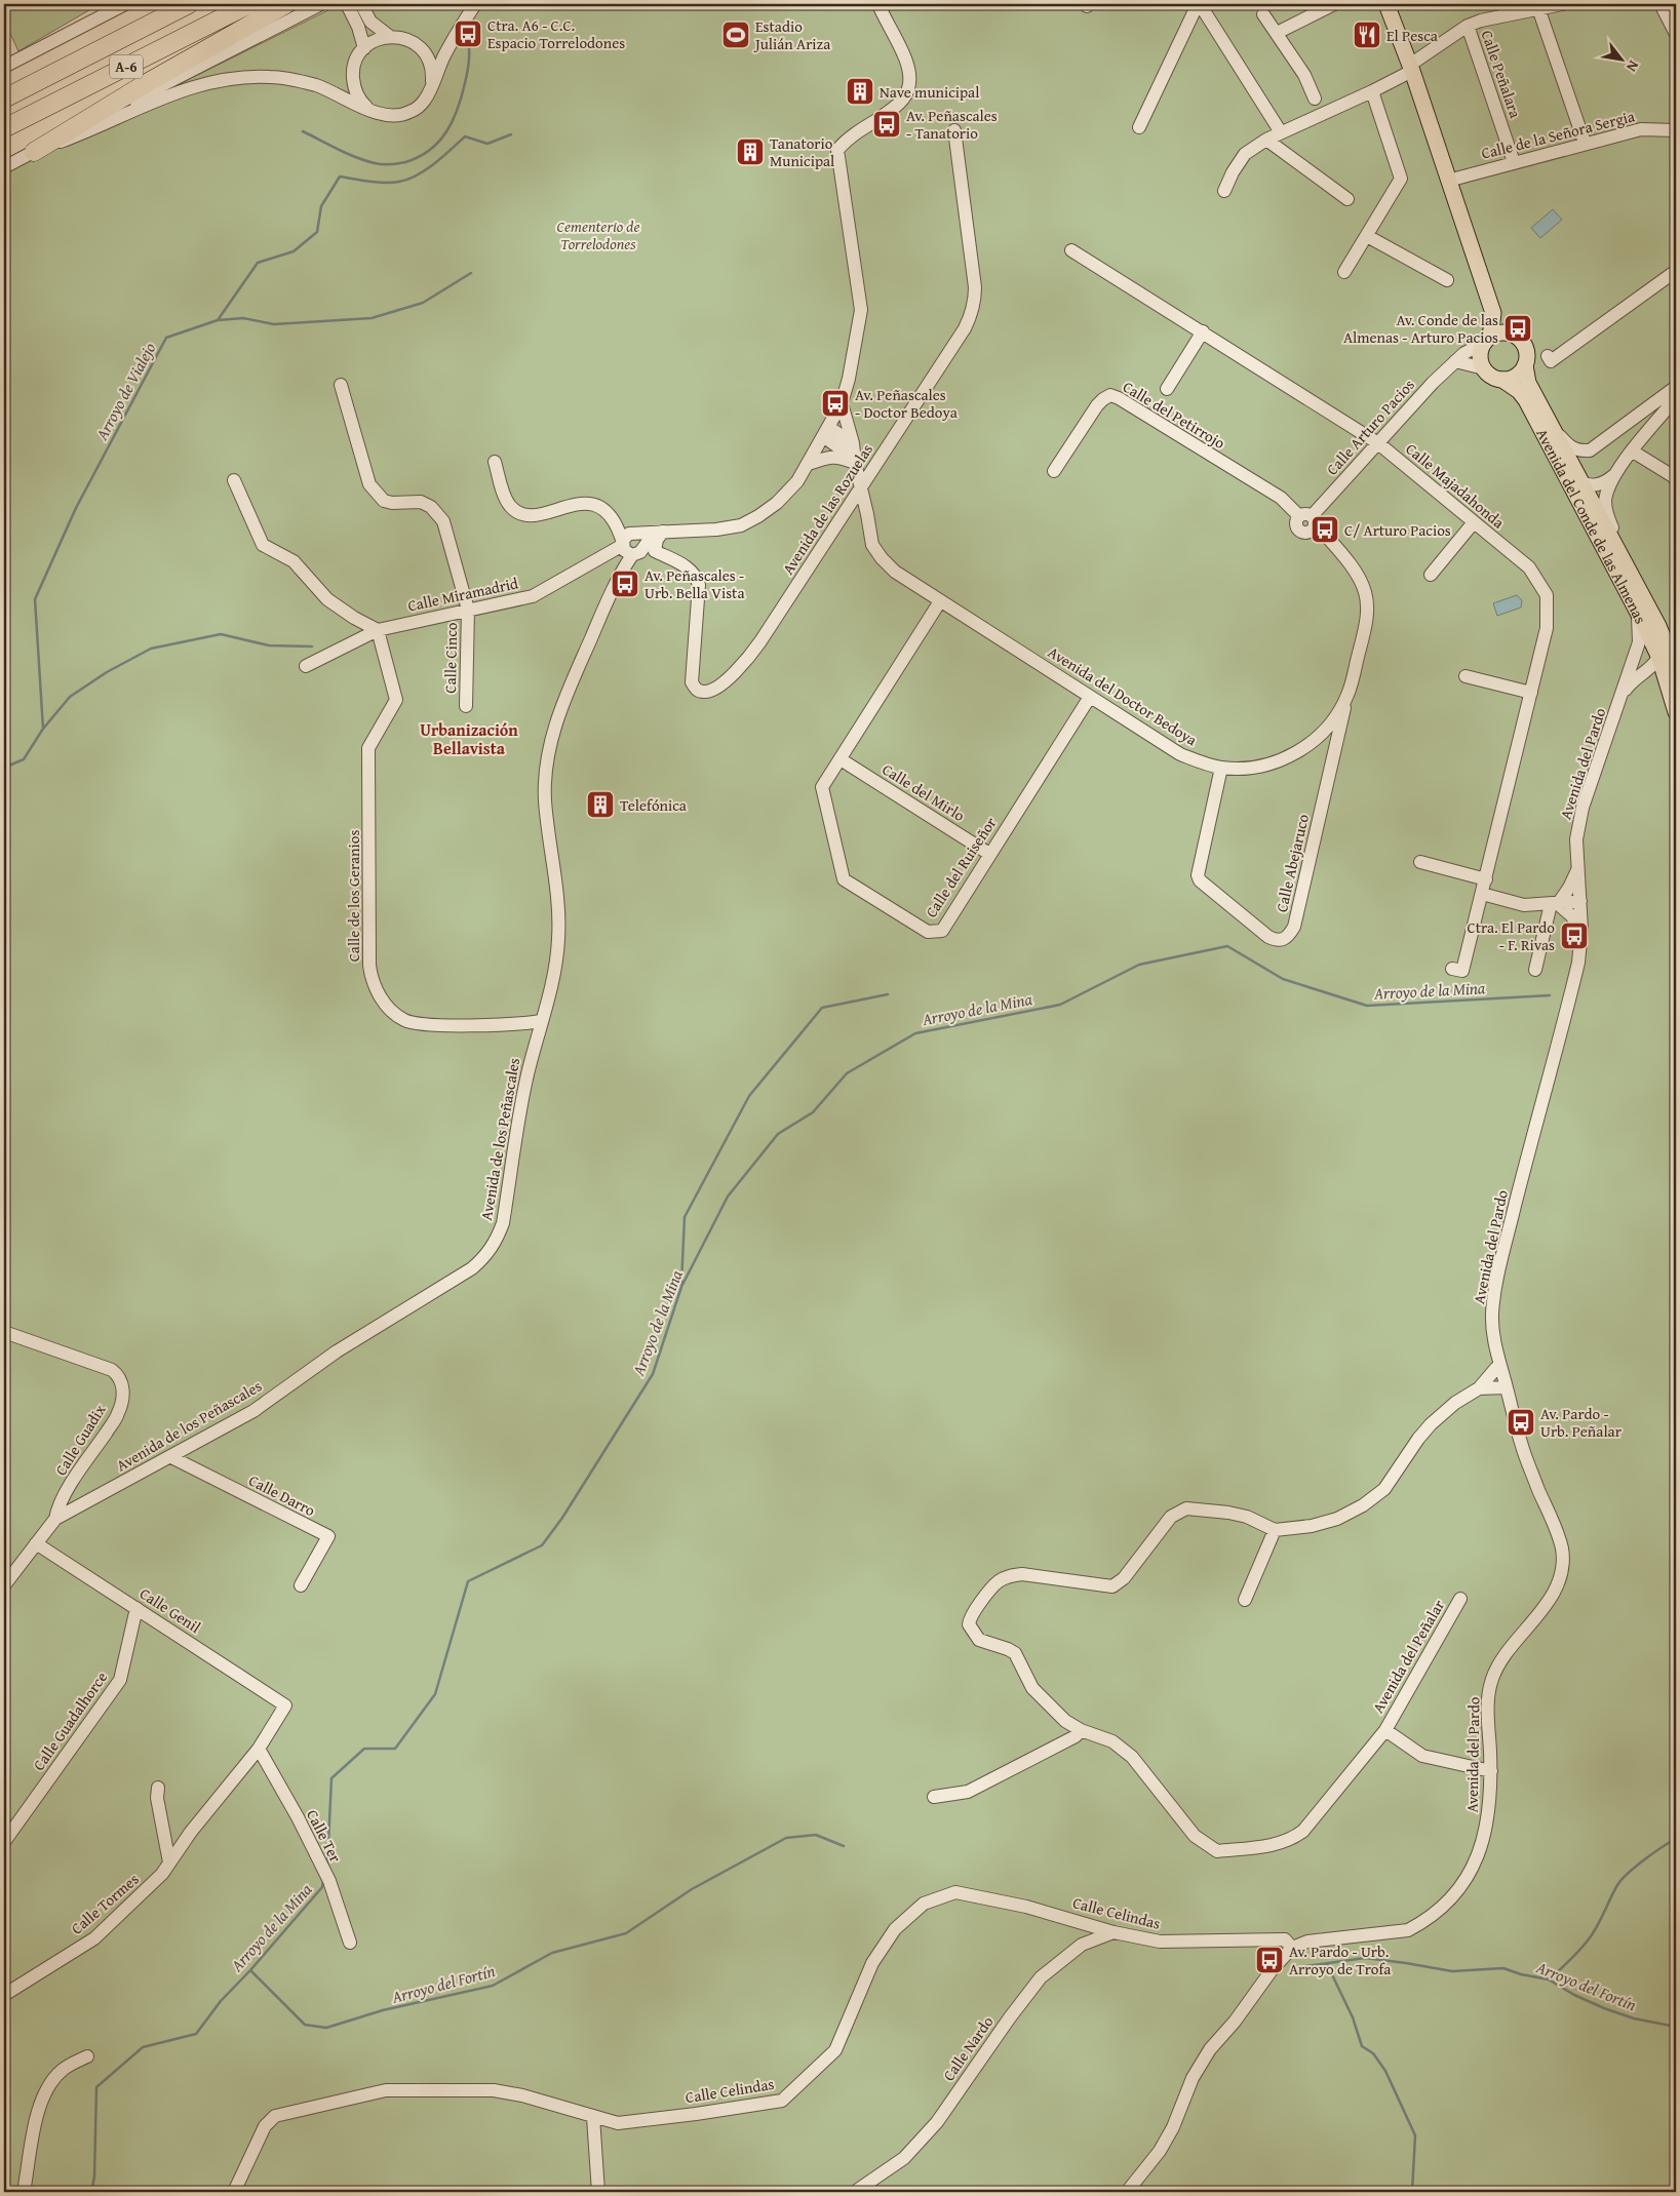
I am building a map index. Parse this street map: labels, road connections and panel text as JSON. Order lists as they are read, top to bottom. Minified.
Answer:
{"streets":{"highway":["A-6"],"main road":["Avenida del Conde de las Almenas"],"street":["Calle Peñalara","Calle de la Señora Sergia","Calle del Petirrojo","Calle Arturo Pacios","Calle Majadahonda","Avenida de las Rozuelas","Calle Miramadrid","Calle Cinco","Avenida del Doctor Bedoya","Avenida del Pardo","Calle del Mirlo","Calle Abejaruco","Calle del Ruiseñor","Calle de los Geranios","Avenida de los Peñascales","Calle Guadix","Calle Darro","Calle Genil","Avenida del Peñalar","Calle Guadalhorce","Calle Ter","Calle Tormes","Calle Celindas","Calle Nardo"]},"crossings":[["Calle Peñalara","Calle de la Señora Sergia"],["Calle del Petirrojo","Calle Arturo Pacios"],["Calle del Petirrojo","Avenida del Doctor Bedoya"],["Calle Arturo Pacios","Calle Majadahonda"],["Calle Arturo Pacios","Avenida del Conde de las Almenas"],["Calle Arturo Pacios","Avenida del Doctor Bedoya"],["Avenida de las Rozuelas","Calle Miramadrid"],["Avenida de las Rozuelas","Avenida del Doctor Bedoya"],["Avenida de las Rozuelas","Avenida de los Peñascales"],["Calle Miramadrid","Calle Cinco"],["Calle Miramadrid","Calle de los Geranios"],["Calle Miramadrid","Avenida de los Peñascales"],["Avenida del Doctor Bedoya","Calle Abejaruco"],["Avenida del Doctor Bedoya","Calle del Ruiseñor"],["Avenida del Pardo","Avenida del Peñalar"],["Avenida del Pardo","Calle Celindas"],["Calle del Mirlo","Calle del Ruiseñor"],["Calle de los Geranios","Avenida de los Peñascales"],["Avenida de los Peñascales","Calle Guadix"],["Avenida de los Peñascales","Calle Darro"],["Avenida de los Peñascales","Calle Genil"],["Calle Genil","Calle Guadalhorce"],["Calle Genil","Calle Tormes"],["Calle Ter","Calle Tormes"],["Calle Celindas","Calle Nardo"]],"districts":["Urbanización Bellavista"],"water":["Arroyo de Vialejo","Arroyo de la Mina","Arroyo del Fortín"],"parks":["Cementerio de Torrelodones"],"places":{"bus stop":["Ctra. A6 - C.C. Espacio Torrelodones","Av. Peñascales - Tanatorio","Av. Conde de las Almenas - Arturo Pacios","Av. Peñascales - Doctor Bedoya","C/ Arturo Pacios","Av. Peñascales - Urb. Bella Vista","Ctra. El Pardo - F. Rivas","Av. Pardo - Urb. Peñalar","Av. Pardo - Urb. Arroyo de Trofa"],"sports":["Estadio Julián Ariza"],"restaurant":["El Pesca"],"building":["Nave municipal","Tanatorio Municipal","Telefónica"]},"north":"bottom right"}
